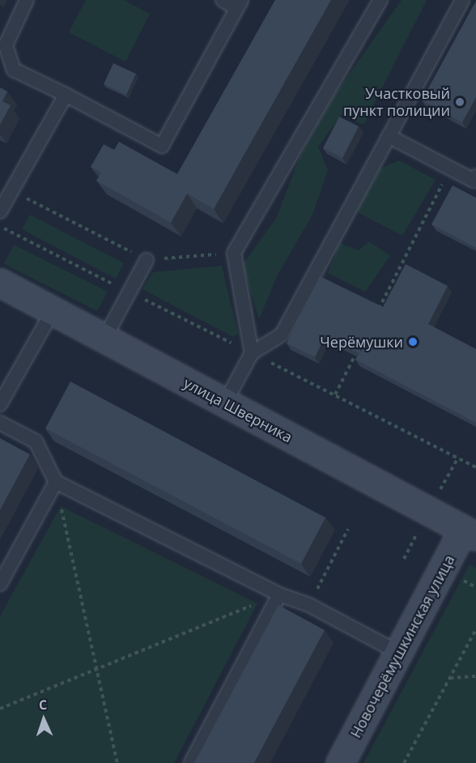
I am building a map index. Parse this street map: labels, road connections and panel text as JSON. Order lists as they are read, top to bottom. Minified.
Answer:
{"streets":{"street":["улица Шверника","Новочерёмушкинская улица"]},"crossings":[["улица Шверника","Новочерёмушкинская улица"]],"places":["Участковый пункт полиции","Черёмушки"],"north":"top"}
